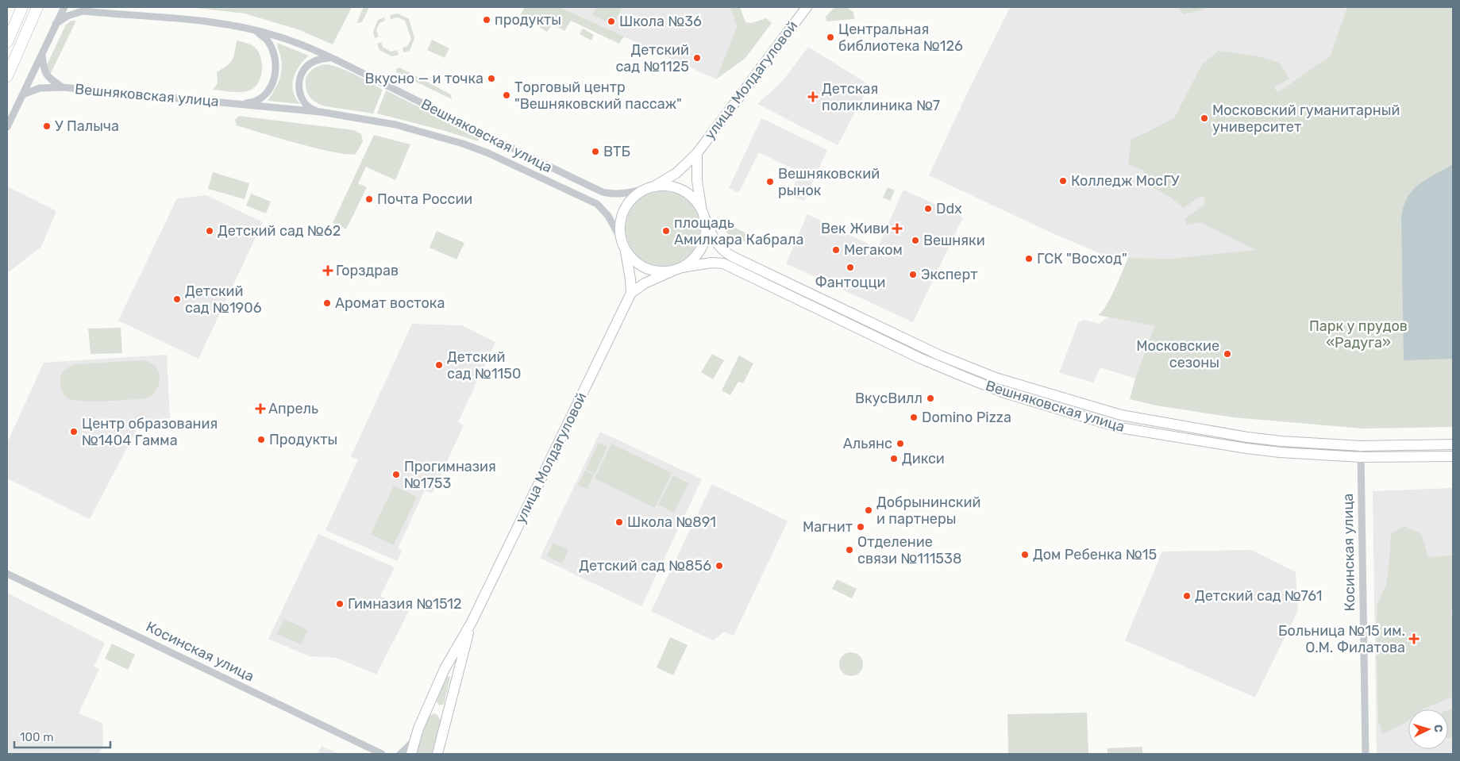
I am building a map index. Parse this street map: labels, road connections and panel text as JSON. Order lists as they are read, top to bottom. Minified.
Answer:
{"streets":{"main road":["улица Молдагуловой","Вешняковская улица"],"street":["Косинская улица"]},"crossings":[["улица Молдагуловой","Вешняковская улица"],["Вешняковская улица","Косинская улица"]],"parks":["Парк у прудов «Радуга»"],"places":{"other":["продукты","Школа №36","Центральная библиотека №126","Детский сад №1125","Вкусно — и точка","Торговый центр \"Вешняковский пассаж\"","Московский гуманитарный университет","У Палыча","ВТБ","Колледж МосГУ","Вешняковский рынок","Почта России","Ddx","Детский сад №62","площадь Амилкара Кабрала","Вешняки","Мегаком","ГСК \"Восход\"","Фантоцци","Эксперт","Детский сад №1906","Аромат востока","Московские сезоны","Детский сад №1150","ВкусВилл","Domino Pizza","Центр образования №1404 Гамма","Продукты","Альянс","Дикси","Прогимназия №1753","Добрынинский и партнеры","Школа №891","Магнит","Отделение связи №111538","Дом Ребенка №15","Детский сад №856","Детский сад №761","Гимназия №1512"],"health":["Детская поликлиника №7","Век Живи","Горздрав","Апрель","Больница №15 им. О.М. Филатова"]},"scale_bar":"100 m","north":"right"}
